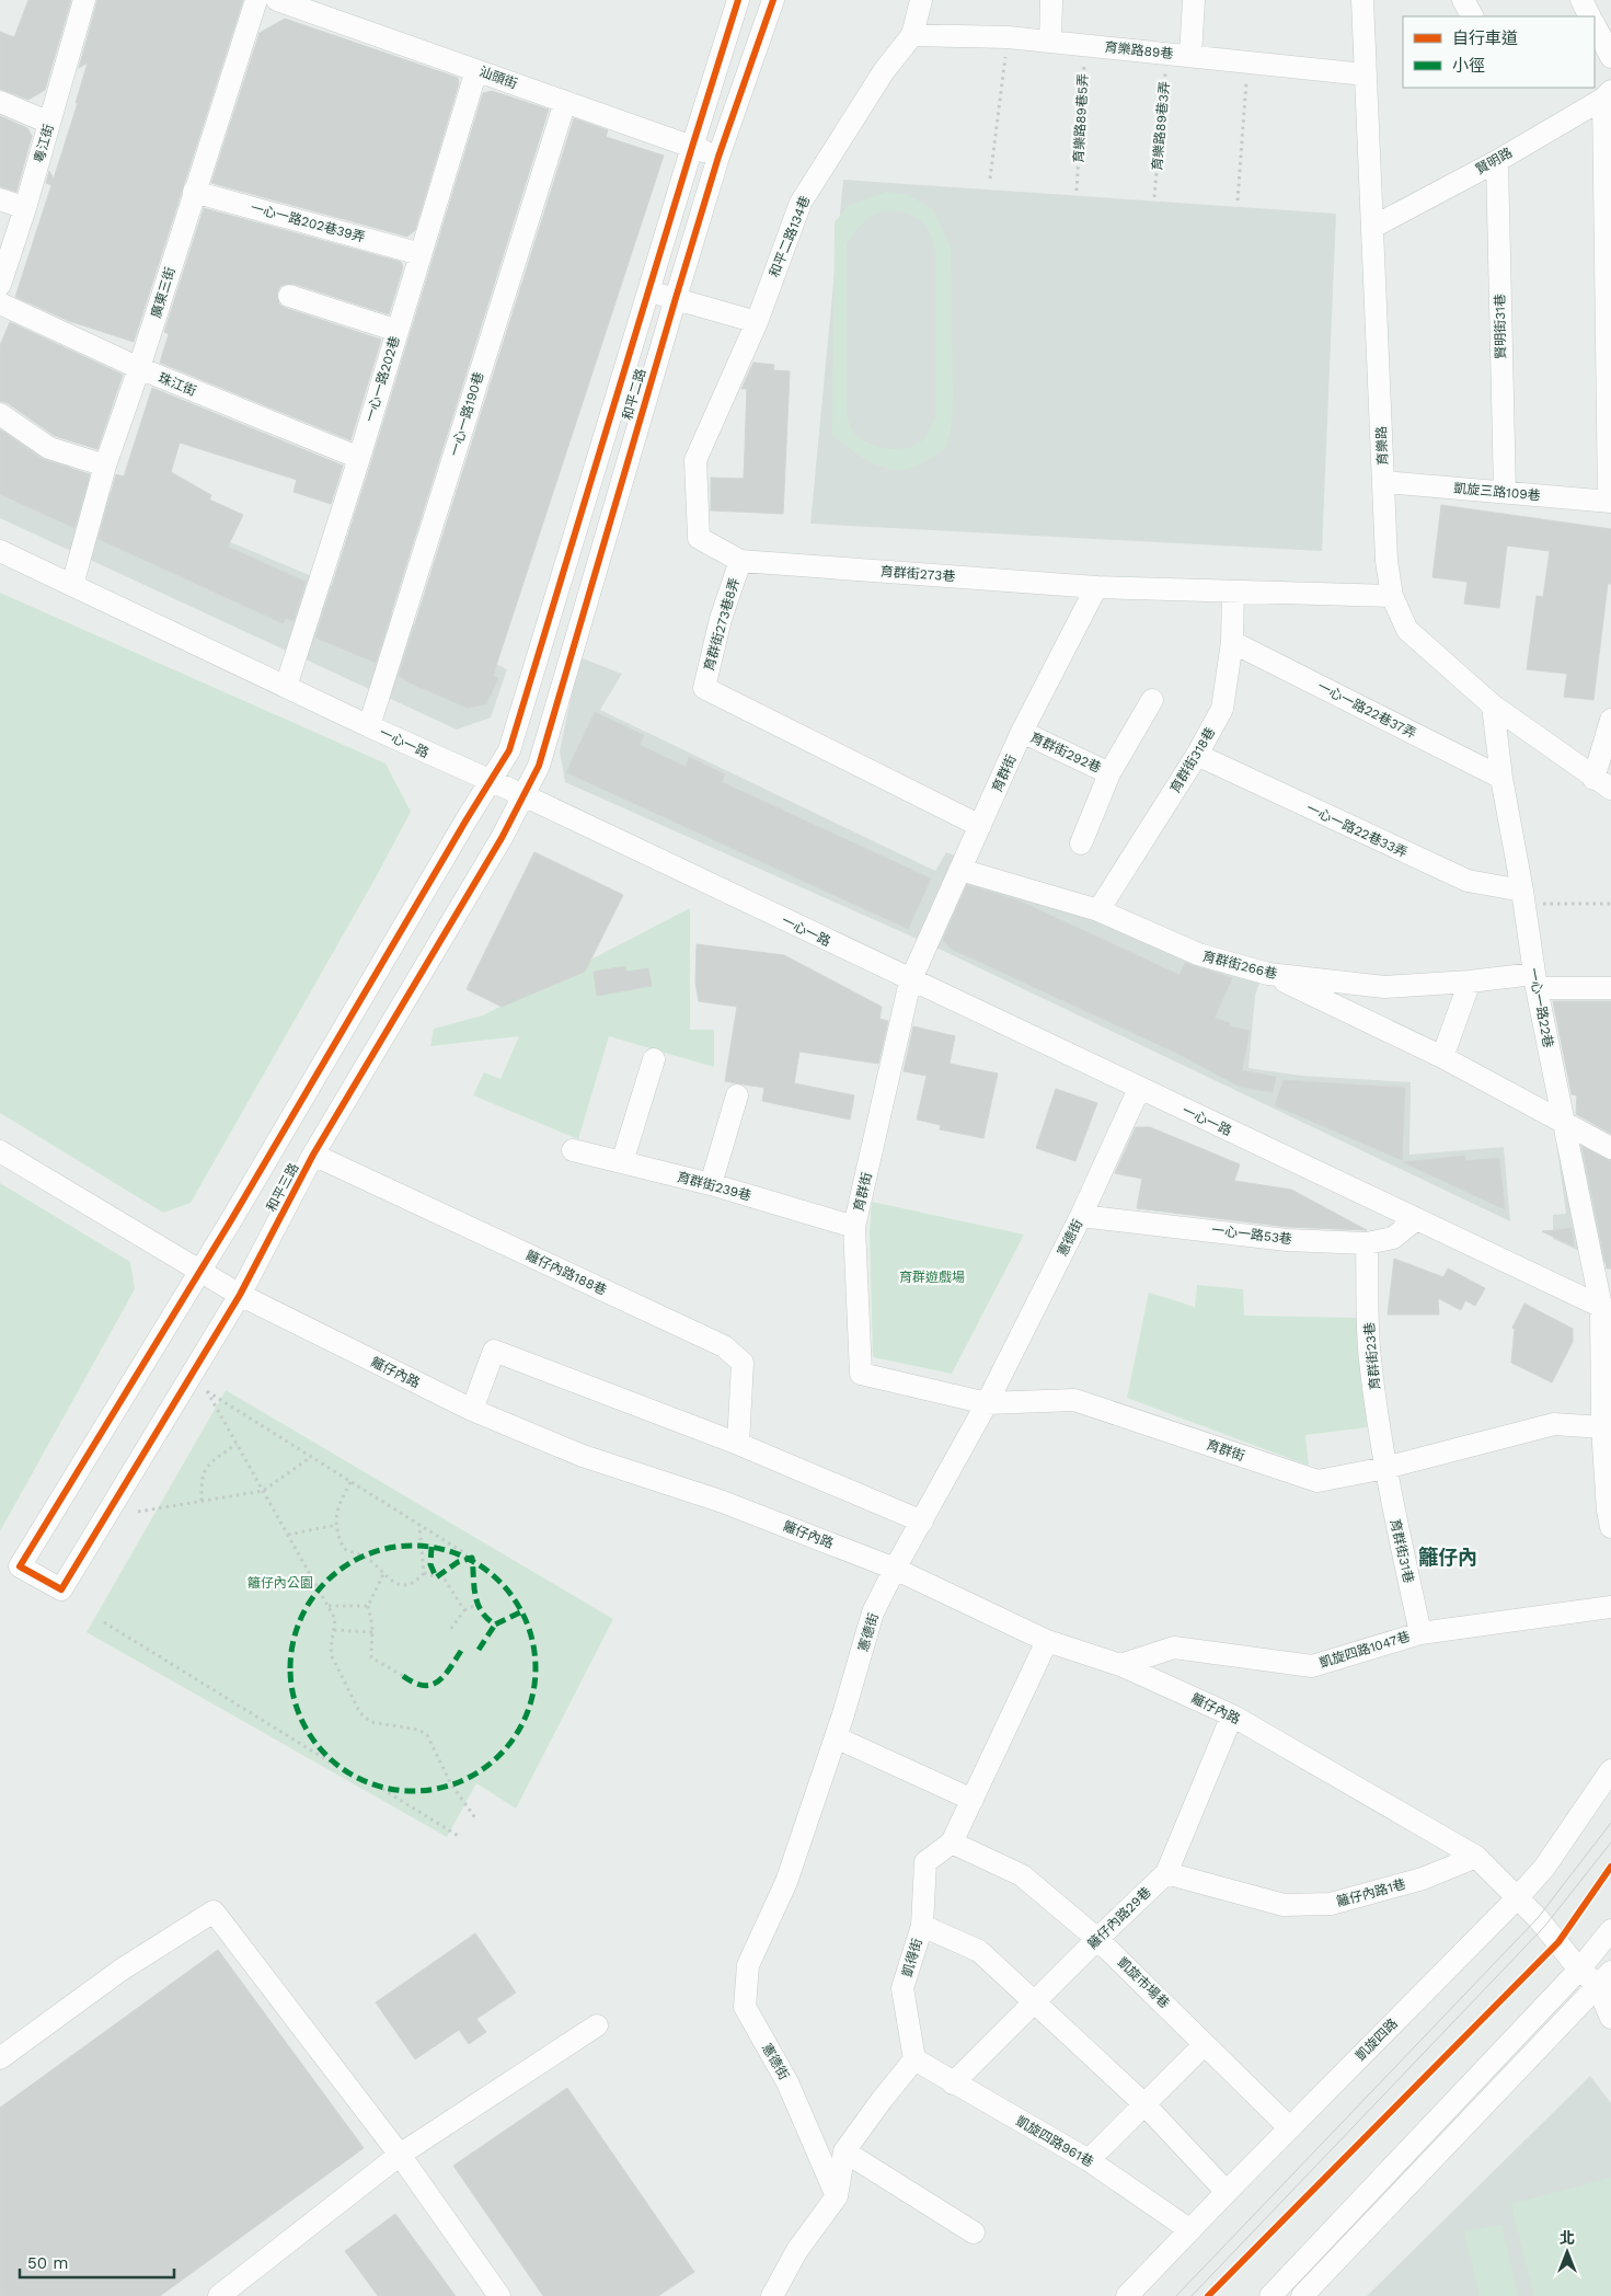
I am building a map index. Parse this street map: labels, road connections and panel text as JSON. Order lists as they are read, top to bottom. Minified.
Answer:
{"streets":{"street":["育樂路89巷","汕頭街","粵江街","賢明路","一心一路202巷39弄","和平二路134巷","廣東三街","賢明街31巷","一心一路202巷","珠江街","和平二路","一心一路190巷","育樂路","凱旋三路109巷","育群街273巷","育群街273巷8弄","一心一路22巷37弄","一心一路","育群街292巷","育群街318巷","育群街","一心一路22巷33弄","育群街266巷","一心一路22巷","育群街239巷","和平三路","一心一路53巷","憲德街","籬仔內路188巷","育群街23巷","籬仔內路","育群街31巷","凱旋四路1047巷","籬仔內路1巷","籬仔內路29巷","凱得街","凱旋市場巷","凱旋四路","凱旋四路961巷"],"path":["育樂路89巷5弄","育樂路89巷3弄"]},"crossings":[["育樂路89巷","育樂路89巷5弄"],["育樂路89巷","育樂路89巷3弄"],["育樂路89巷","和平二路134巷"],["育樂路89巷","育樂路"],["汕頭街","一心一路202巷"],["汕頭街","和平二路"],["汕頭街","一心一路190巷"],["賢明路","賢明街31巷"],["賢明路","育樂路"],["一心一路202巷39弄","廣東三街"],["一心一路202巷39弄","一心一路202巷"],["和平二路134巷","育群街273巷8弄"],["廣東三街","珠江街"],["廣東三街","一心一路"],["賢明街31巷","凱旋三路109巷"],["一心一路202巷","珠江街"],["一心一路202巷","一心一路"],["和平二路","一心一路"],["和平二路","和平三路"],["一心一路190巷","一心一路"],["育樂路","凱旋三路109巷"],["育樂路","一心一路22巷"],["育群街273巷","育群街273巷8弄"],["育群街273巷","育群街"],["育群街273巷8弄","育群街"],["一心一路22巷37弄","育群街318巷"],["一心一路22巷37弄","一心一路22巷"],["一心一路","育群街"],["一心一路","一心一路22巷"],["一心一路","和平三路"],["一心一路","一心一路53巷"],["一心一路","憲德街"],["育群街292巷","育群街"],["育群街318巷","一心一路22巷33弄"],["育群街318巷","育群街266巷"],["育群街","育群街266巷"],["育群街","一心一路22巷"],["育群街","育群街239巷"],["育群街","憲德街"],["育群街","育群街23巷"],["育群街","育群街31巷"],["一心一路22巷33弄","一心一路22巷"],["育群街266巷","一心一路22巷"],["和平三路","籬仔內路188巷"],["和平三路","籬仔內路"],["一心一路53巷","憲德街"],["一心一路53巷","育群街23巷"],["憲德街","籬仔內路"],["育群街23巷","育群街31巷"],["籬仔內路","凱旋四路1047巷"],["籬仔內路","籬仔內路1巷"],["籬仔內路","籬仔內路29巷"],["籬仔內路","凱得街"],["籬仔內路","凱旋四路"],["育群街31巷","凱旋四路1047巷"],["籬仔內路1巷","籬仔內路29巷"],["籬仔內路29巷","凱旋市場巷"],["籬仔內路29巷","凱旋四路961巷"],["凱得街","凱旋市場巷"],["凱得街","凱旋四路961巷"],["凱旋市場巷","凱旋四路"],["凱旋四路","凱旋四路961巷"]],"districts":["籬仔內"],"parks":["育群遊戲場","籬仔內公園"],"legend":["自行車道","小徑"],"scale_bar":"50 m","north":"top"}
